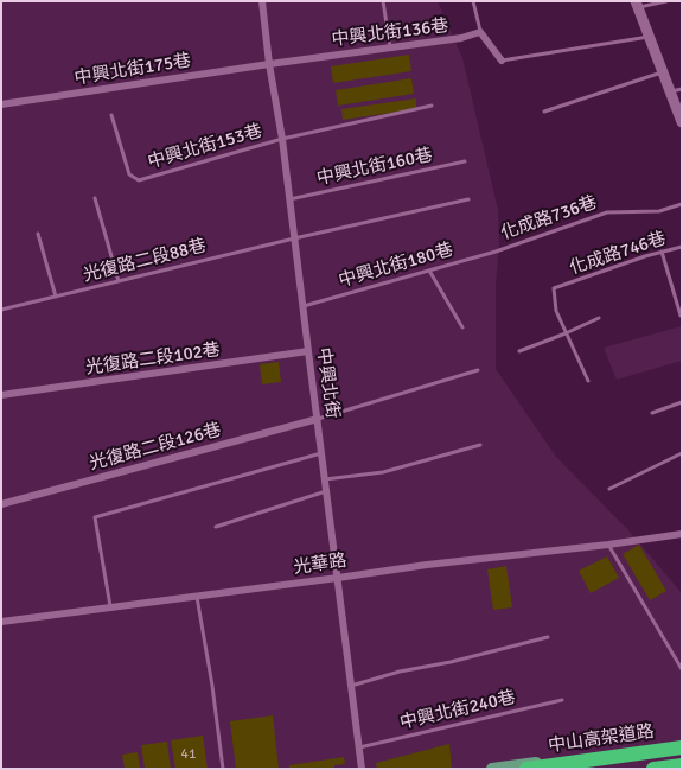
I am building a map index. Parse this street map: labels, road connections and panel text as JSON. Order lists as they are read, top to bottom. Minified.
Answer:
{"streets":{"highway":["中山高架道路"],"street":["中興北街136巷","中興北街175巷","光復路二段102巷","中興北街","光復路二段126巷","光華路"],"lane":["中興北街153巷","中興北街160巷","化成路736巷","化成路746巷","光復路二段88巷","中興北街180巷","中興北街240巷"]},"crossings":[["中興北街136巷","中興北街175巷"],["中興北街136巷","中興北街"],["中興北街175巷","中興北街"],["中興北街153巷","中興北街"],["中興北街160巷","中興北街"],["化成路736巷","中興北街180巷"],["光復路二段88巷","中興北街"],["中興北街180巷","中興北街"],["光復路二段102巷","中興北街"],["中興北街","光復路二段126巷"],["中興北街","光華路"],["中興北街","中興北街240巷"]],"house_numbers":["41"]}
